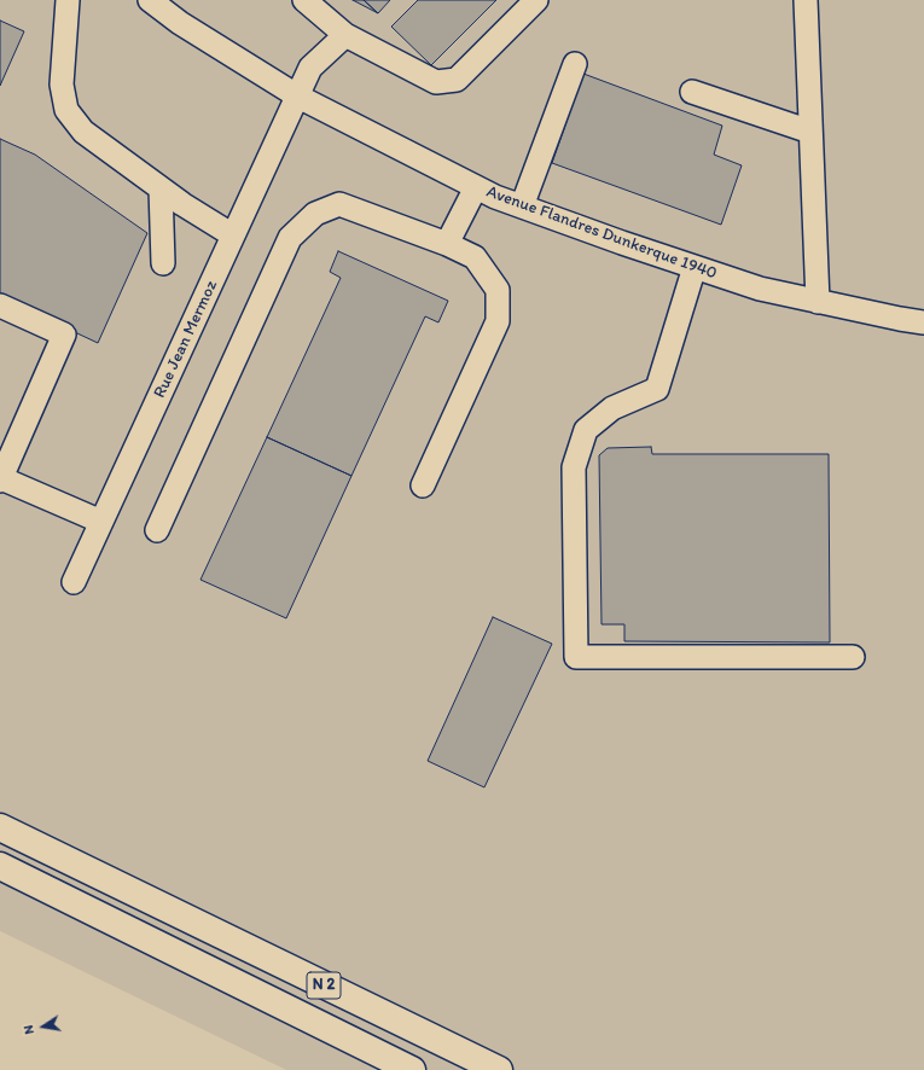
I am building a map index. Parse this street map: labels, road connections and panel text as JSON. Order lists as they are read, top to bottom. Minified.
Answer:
{"streets":{"highway":["N 2"],"street":["Avenue Flandres Dunkerque 1940","Rue Jean Mermoz"]},"crossings":[["Avenue Flandres Dunkerque 1940","Rue Jean Mermoz"]],"north":"left"}
